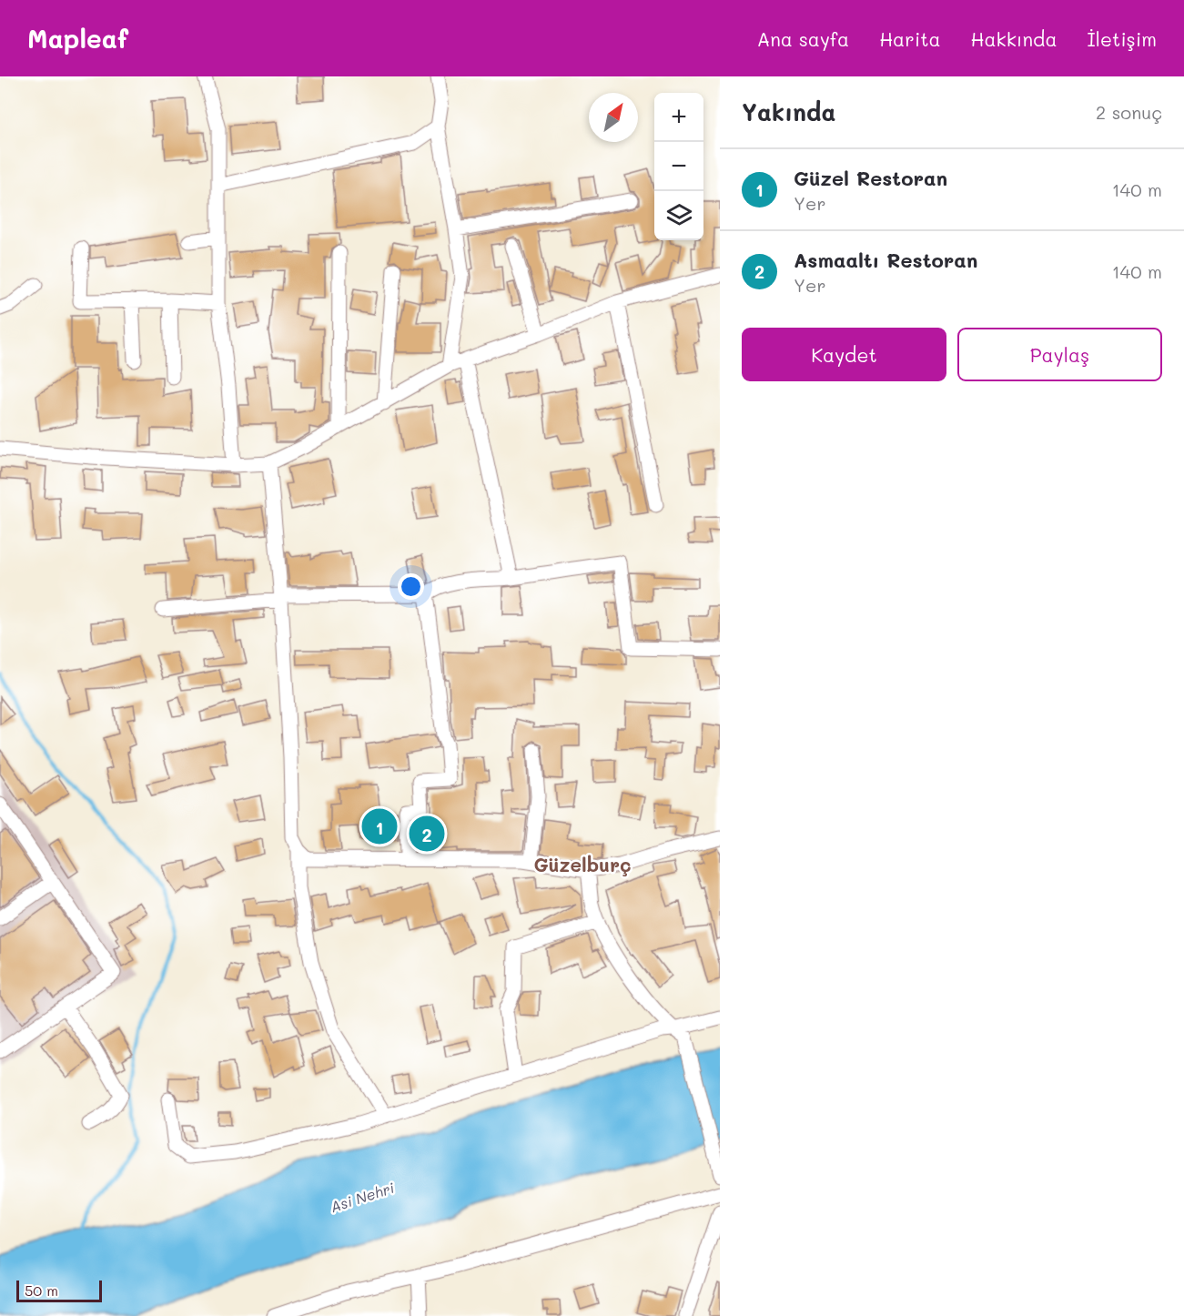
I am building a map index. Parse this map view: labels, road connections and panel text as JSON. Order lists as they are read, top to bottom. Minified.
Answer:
{"districts":["Güzelburç"],"water":["Asi Nehri"],"scale_bar":"50 m","north":"top right","page":{"header":"Mapleaf","nav":["Ana sayfa","Harita","Hakkında","İletişim"],"heading":["Yakında","2 sonuç"],"map_buttons":["+","−"],"list":[{"mark":"1","name":"Güzel Restoran","note":"Yer","value":"140 m"},{"mark":"2","name":"Asmaaltı Restoran","note":"Yer","value":"140 m"}],"buttons":["Kaydet","Paylaş"],"pins":["1","2"],"scale":"50 m"}}
